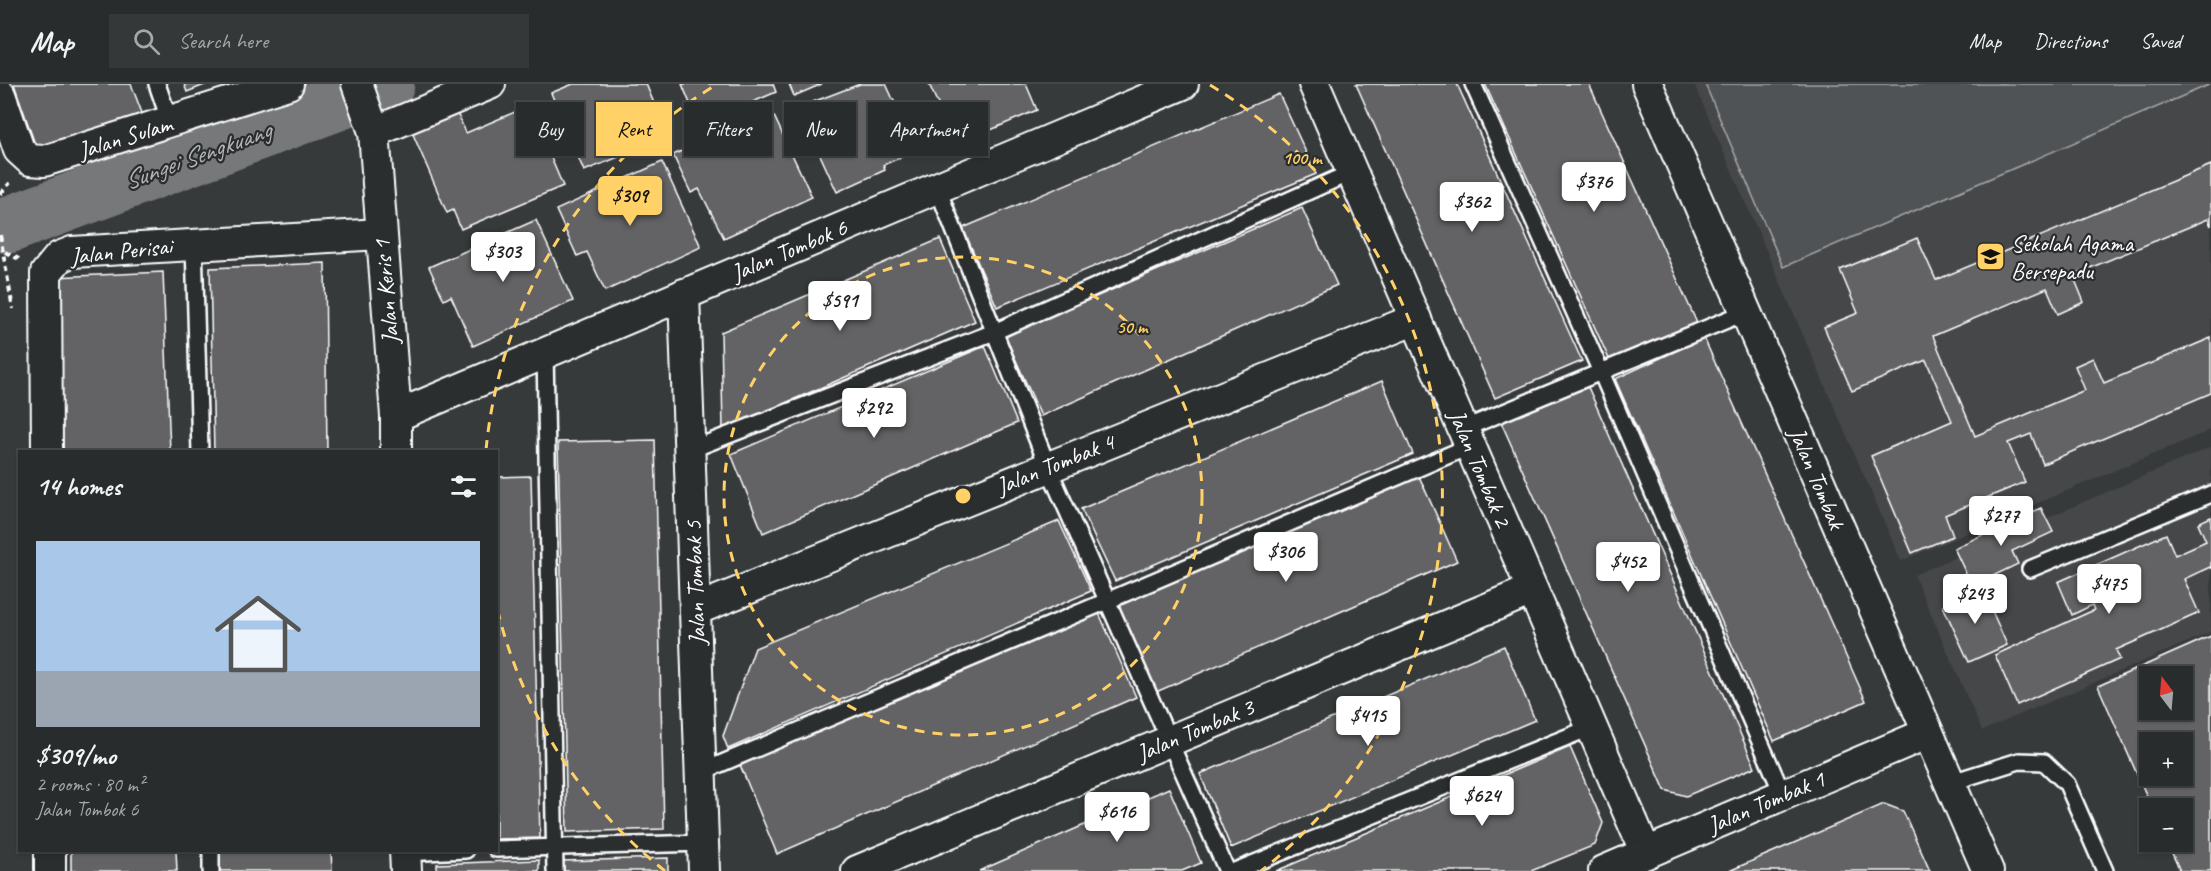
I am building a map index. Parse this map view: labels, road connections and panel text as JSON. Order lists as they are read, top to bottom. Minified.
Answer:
{"streets":{"street":["Jalan Sulam","Jalan Tombok 6","Jalan Perisai","Jalan Keris 1","Jalan Tombak 4","Jalan Tombak 2","Jalan Tombak","Jalan Tombak 5","Jalan Tombak 3","Jalan Tombak 1"]},"crossings":[["Jalan Tombok 6","Jalan Keris 1"],["Jalan Tombok 6","Jalan Tombak 5"],["Jalan Perisai","Jalan Keris 1"],["Jalan Tombak 4","Jalan Tombak 2"],["Jalan Tombak 4","Jalan Tombak 5"],["Jalan Tombak 2","Jalan Tombak 3"],["Jalan Tombak 2","Jalan Tombak 1"],["Jalan Tombak","Jalan Tombak 1"]],"water":["Sungei Sengkuang"],"places":{"school or university":["Sekolah Agama Bersepadu"]},"north":"top","page":{"header":"Map","search":"Search here","nav":["Map","Directions","Saved"],"chip":["Buy","Rent","Filters","New","Apartment"],"price":["$376","$309","$362","$303","$591","$292","$277","$306","$452","$475","$243","$415","$624","$616"],"heading":"14 homes","list":[{"name":"$309/mo","note":"2 rooms · 80 m² · Jalan Tombok 6"}],"map_buttons":["+","−"]},"rings":["100 m","50 m"]}
